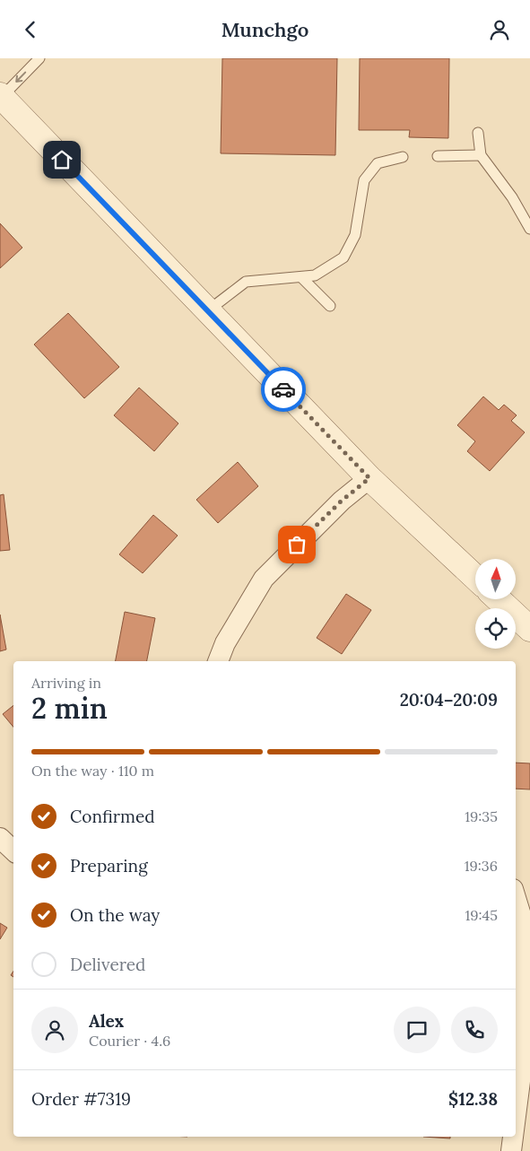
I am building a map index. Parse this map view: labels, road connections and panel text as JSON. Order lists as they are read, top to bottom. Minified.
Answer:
{"north":"top","page":{"header":"Munchgo","heading":["2 min","Arriving in","20:04–20:09"],"panel":["Alex","Courier · 4.6","Order #7319","$12.38"],"bar":"On the way · 110 m","list":[["Confirmed","19:35"],["Preparing","19:36"],["On the way","19:45"],"Delivered"]}}
